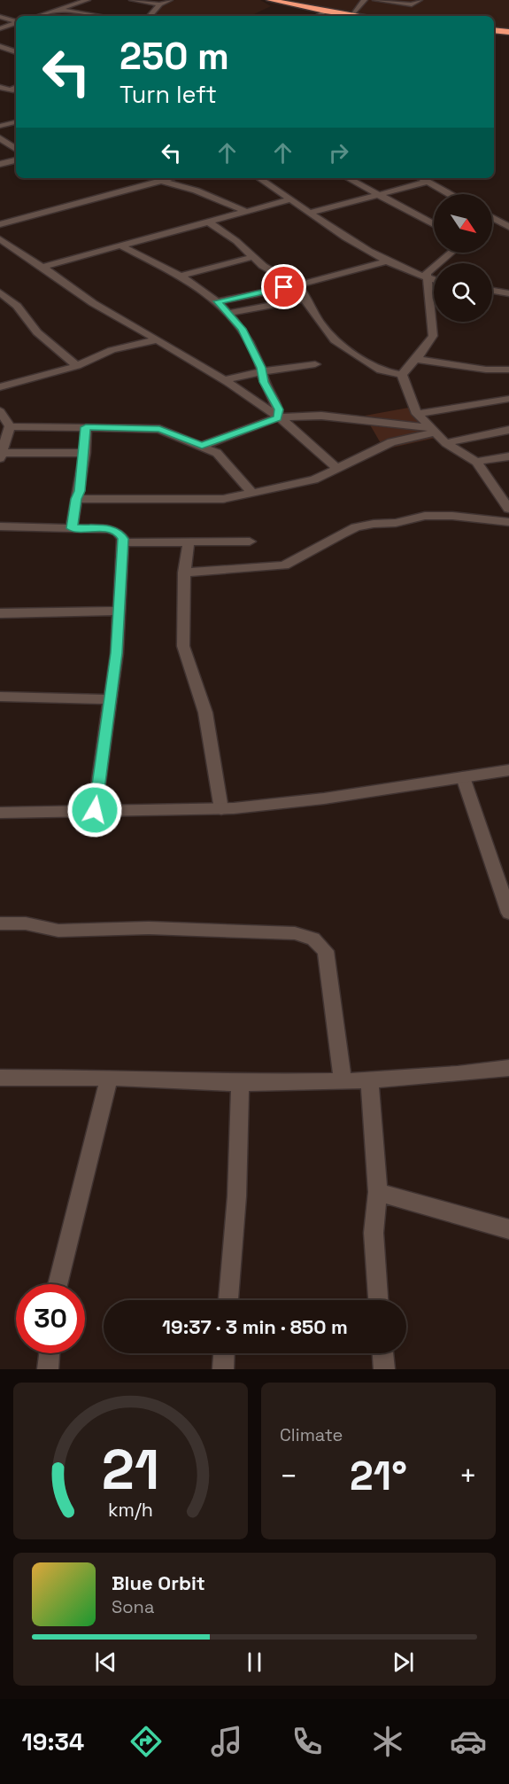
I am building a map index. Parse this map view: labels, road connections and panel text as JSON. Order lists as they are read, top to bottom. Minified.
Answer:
{"north":"bottom right","page":{"turn":["250 m","Turn left"],"limit":"30","trip":"19:37 · 3 min · 850 m","tile":"Climate","heat":["−","21°","+"],"song":["Blue Orbit","Sona"],"tabs":"19:34","gauge":["21","km/h"]}}
